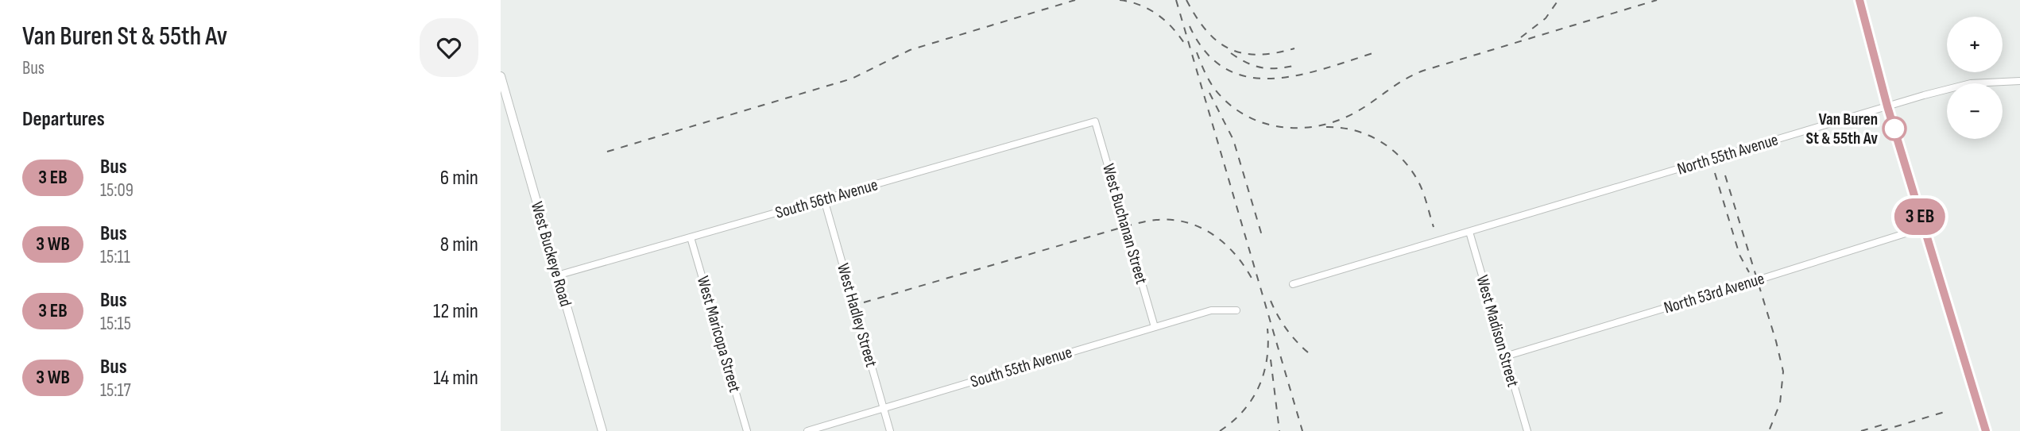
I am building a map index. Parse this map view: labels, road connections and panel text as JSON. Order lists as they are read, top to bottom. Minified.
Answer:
{"streets":{"main road":["West Buckeye Road"],"street":["North 55th Avenue","South 56th Avenue","West Buchanan Street","North 53rd Avenue","West Hadley Street","West Madison Street","West Maricopa Street","South 55th Avenue"]},"crossings":[["North 55th Avenue","West Madison Street"],["South 56th Avenue","West Buchanan Street"],["South 56th Avenue","West Buckeye Road"],["South 56th Avenue","West Hadley Street"],["South 56th Avenue","West Maricopa Street"],["West Buchanan Street","South 55th Avenue"],["North 53rd Avenue","West Madison Street"],["West Hadley Street","South 55th Avenue"]],"places":["Van Buren St & 55th Av"],"page":{"heading":[["Van Buren St & 55th Av","Bus"],"Departures"],"on_map":"3 EB","map_buttons":["+","−"],"list":[{"mark":"3 EB","name":"Bus","note":"15:09","value":"6 min"},{"mark":"3 WB","name":"Bus","note":"15:11","value":"8 min"},{"mark":"3 EB","name":"Bus","note":"15:15","value":"12 min"},{"mark":"3 WB","name":"Bus","note":"15:17","value":"14 min"}]}}
